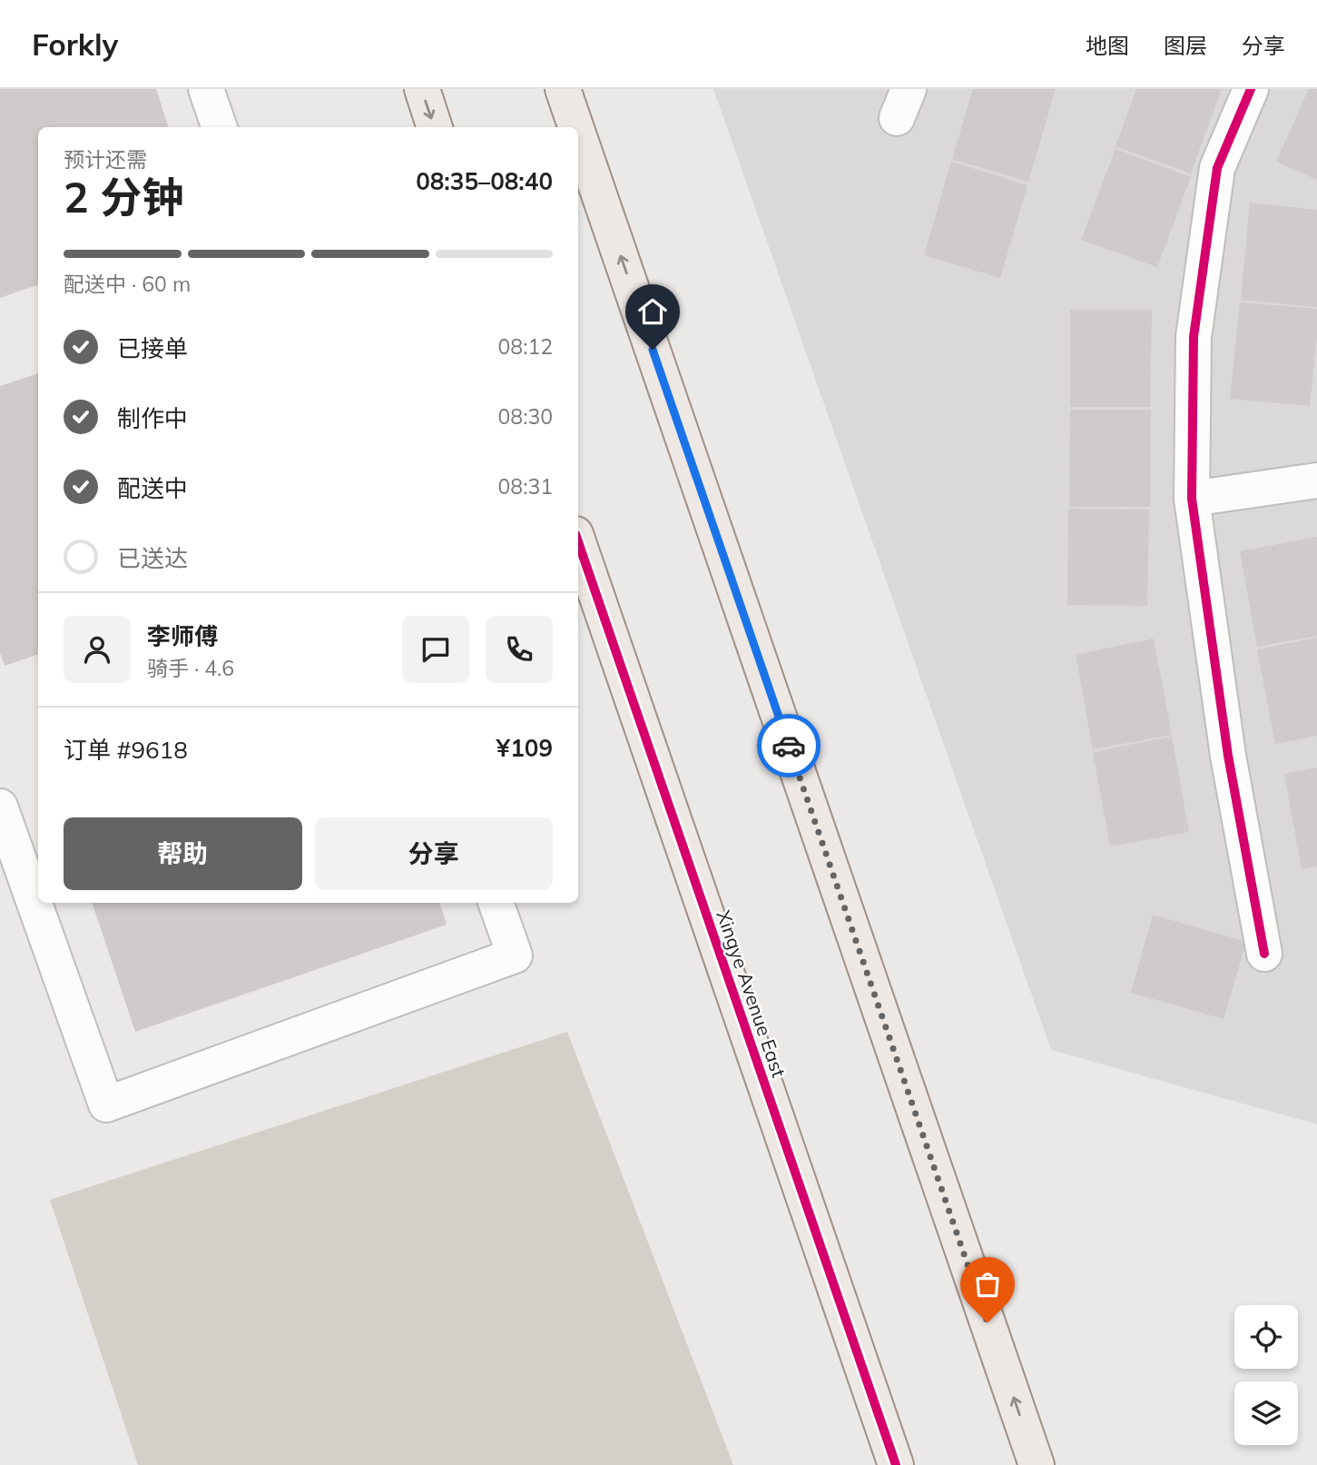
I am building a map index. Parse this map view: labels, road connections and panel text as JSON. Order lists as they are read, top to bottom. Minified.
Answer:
{"streets":{"main road":["Xingye Avenue East"]},"page":{"header":"Forkly","nav":["地图","图层","分享"],"heading":["2 分钟","预计还需","08:35–08:40"],"panel":["李师傅","骑手 · 4.6","订单 #9618","¥109"],"bar":"配送中 · 60 m","list":[["已接单","08:12"],["制作中","08:30"],["配送中","08:31"],"已送达"],"buttons":["帮助","分享"]}}
